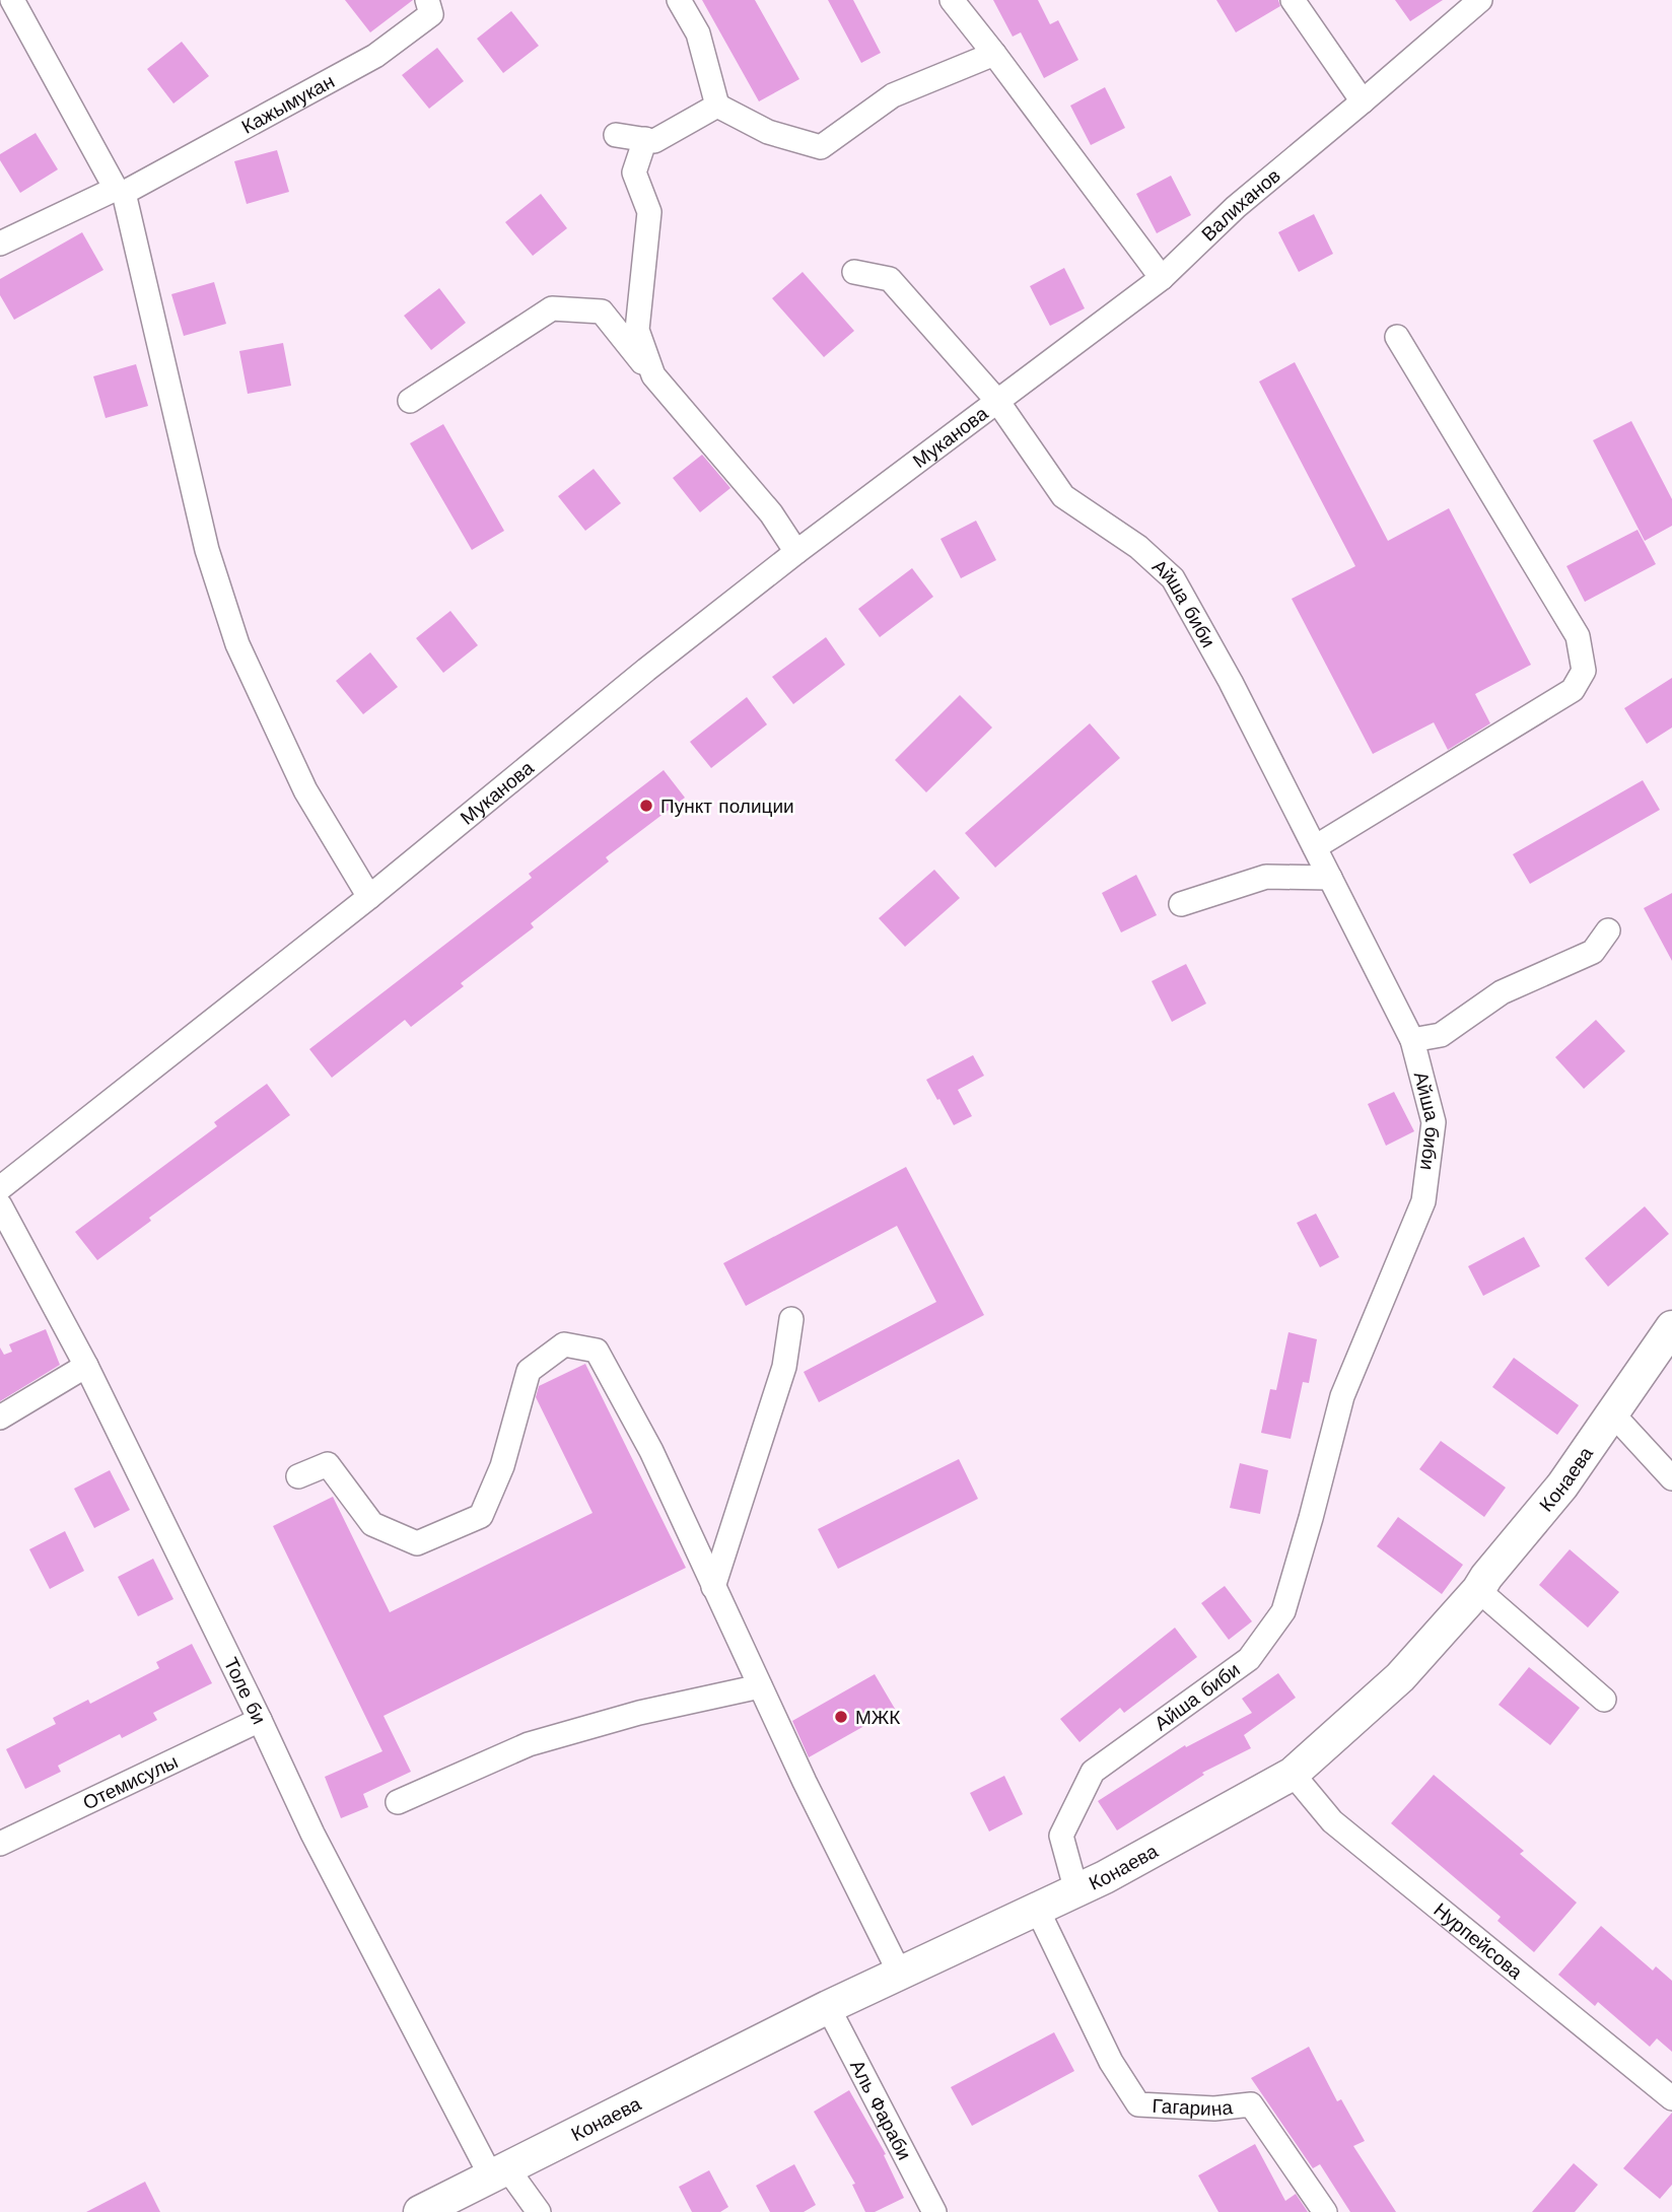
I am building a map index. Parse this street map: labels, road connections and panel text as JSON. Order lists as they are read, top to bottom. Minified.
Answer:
{"streets":{"main road":["Конаева"],"street":["Кажымукан","Валиханов","Муканова","Айша биби","Толе би","Отемисулы","Нурпейсова","Гагарина","Аль Фараби"]},"crossings":[["Валиханов","Муканова"],["Валиханов","Айша биби"],["Муканова","Айша биби"],["Айша биби","Конаева"],["Конаева","Толе би"],["Конаева","Нурпейсова"],["Конаева","Гагарина"],["Конаева","Аль Фараби"],["Толе би","Отемисулы"]],"places":["Пункт полиции","МЖК"]}
